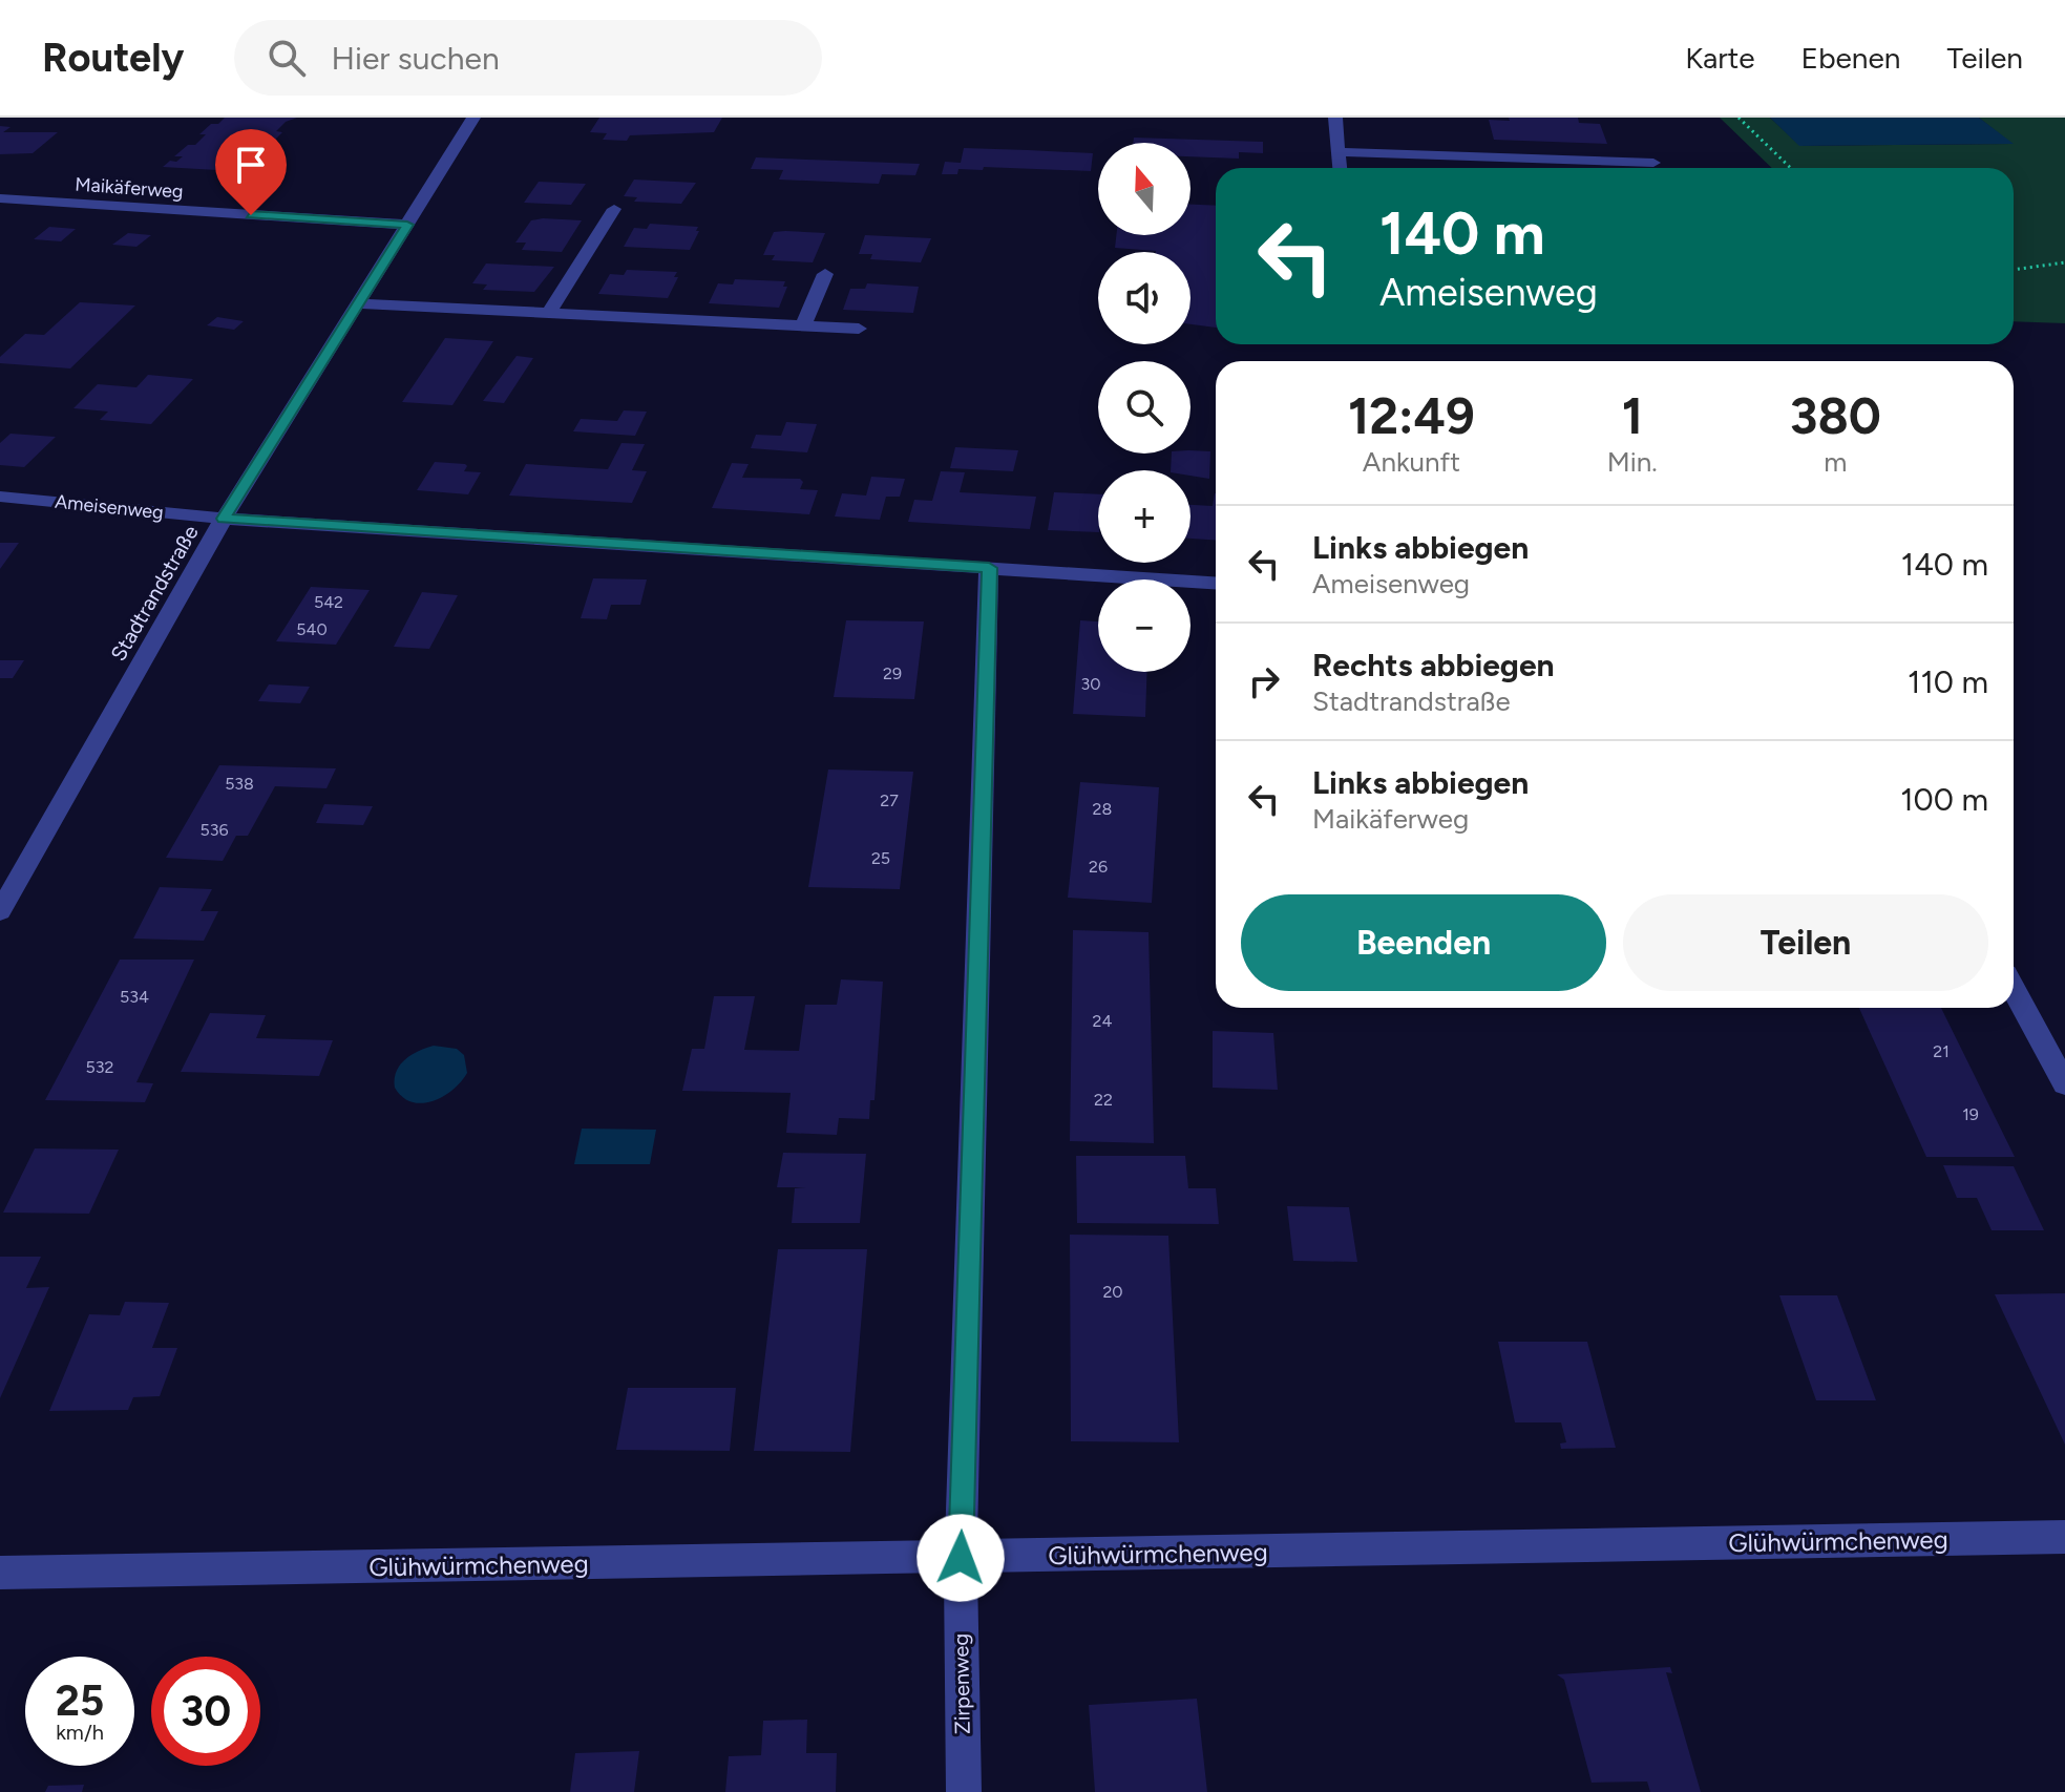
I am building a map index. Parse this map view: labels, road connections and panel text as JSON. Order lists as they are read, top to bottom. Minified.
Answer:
{"streets":{"street":["Maikäferweg","Ameisenweg","Stadtrandstraße","Glühwürmchenweg","Zirpenweg"]},"crossings":[["Maikäferweg","Stadtrandstraße"],["Ameisenweg","Stadtrandstraße"],["Ameisenweg","Zirpenweg"],["Glühwürmchenweg","Zirpenweg"]],"house_numbers":["542","540","29","30","538","27","28","536","25","26","534","24","21","532","22","19","20"],"north":"top","page":{"header":"Routely","search":"Hier suchen","nav":["Karte","Ebenen","Teilen"],"map_buttons":["+","−"],"turn":["140 m","Ameisenweg"],"eta":["12:49","Ankunft","1","Min.","380","m"],"list":[{"name":"Links abbiegen","note":"Ameisenweg","value":"140 m"},{"name":"Rechts abbiegen","note":"Stadtrandstraße","value":"110 m"},{"name":"Links abbiegen","note":"Maikäferweg","value":"100 m"}],"buttons":["Beenden","Teilen"],"speed":"25 km/h","limit":"30"}}
